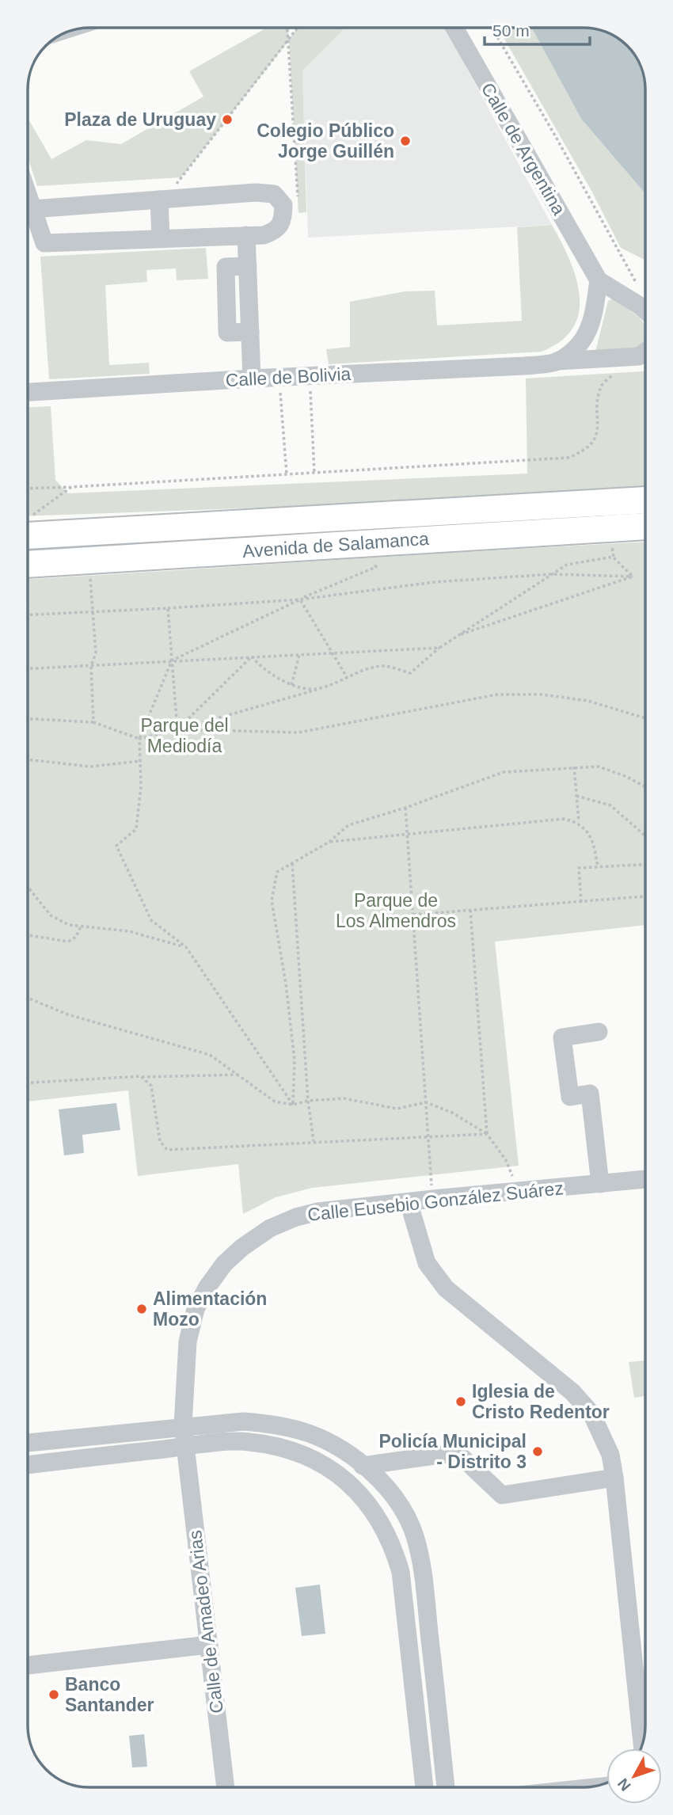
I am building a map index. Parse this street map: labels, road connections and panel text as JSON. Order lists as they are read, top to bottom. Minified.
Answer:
{"streets":{"highway":["Avenida de Salamanca"],"street":["Calle de Argentina","Calle de Bolivia","Calle Eusebio González Suárez","Calle de Amadeo Arias"]},"crossings":[["Calle de Argentina","Calle de Bolivia"],["Calle Eusebio González Suárez","Calle de Amadeo Arias"]],"parks":["Parque del Mediodía","Parque de Los Almendros"],"places":["Plaza de Uruguay","Colegio Público Jorge Guillén","Alimentación Mozo","Iglesia de Cristo Redentor","Policía Municipal - Distrito 3","Banco Santander"],"scale_bar":"50 m","north":"bottom left"}
